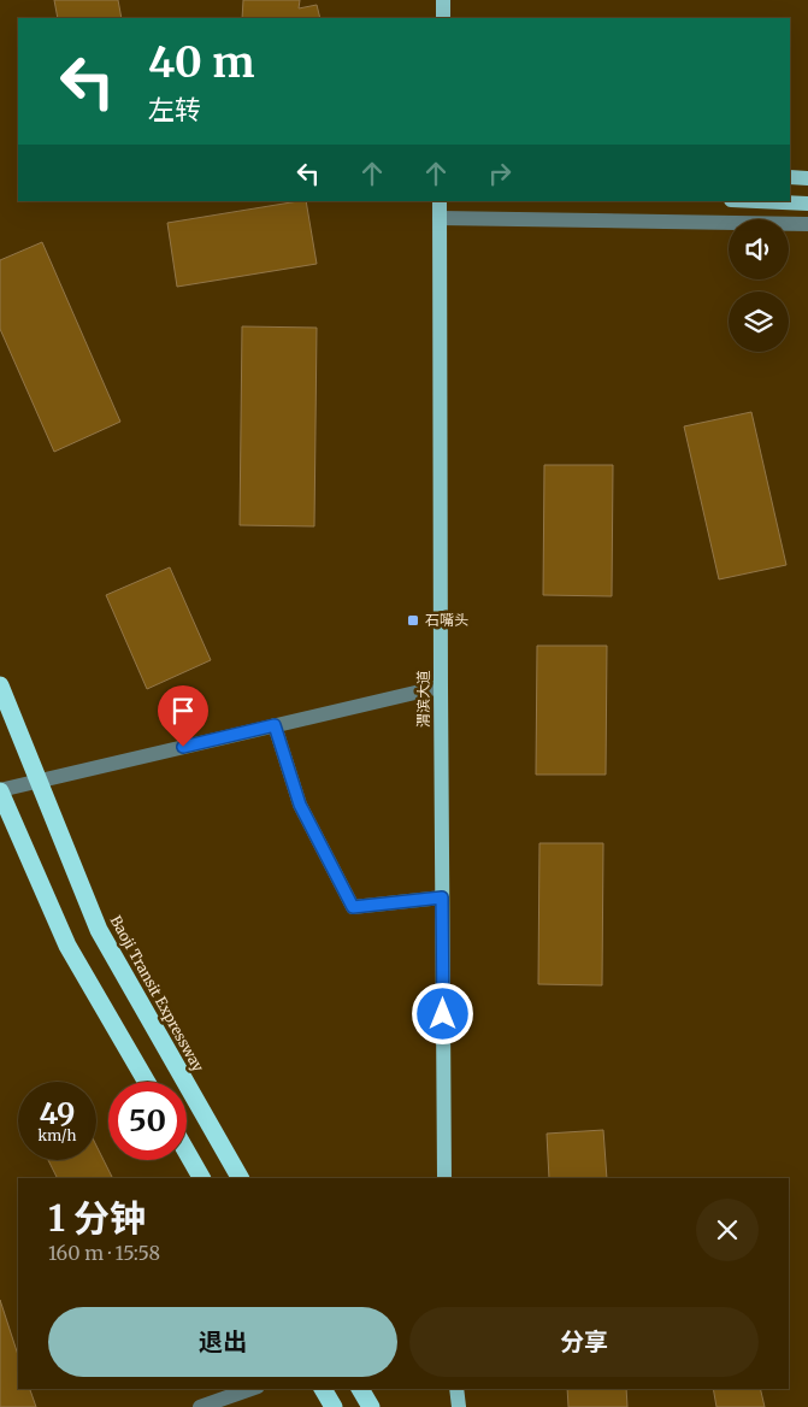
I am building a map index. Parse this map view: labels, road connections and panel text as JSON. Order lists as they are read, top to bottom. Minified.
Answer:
{"streets":{"highway":["Baoji Transit Expressway"],"main road":["渭滨大道"]},"places":{"transit":["石嘴头"]},"page":{"turn":["40 m","左转"],"speed":"49 km/h","limit":"50","heading":["1 分钟","160 m · 15:58"],"buttons":["退出","分享"]}}
